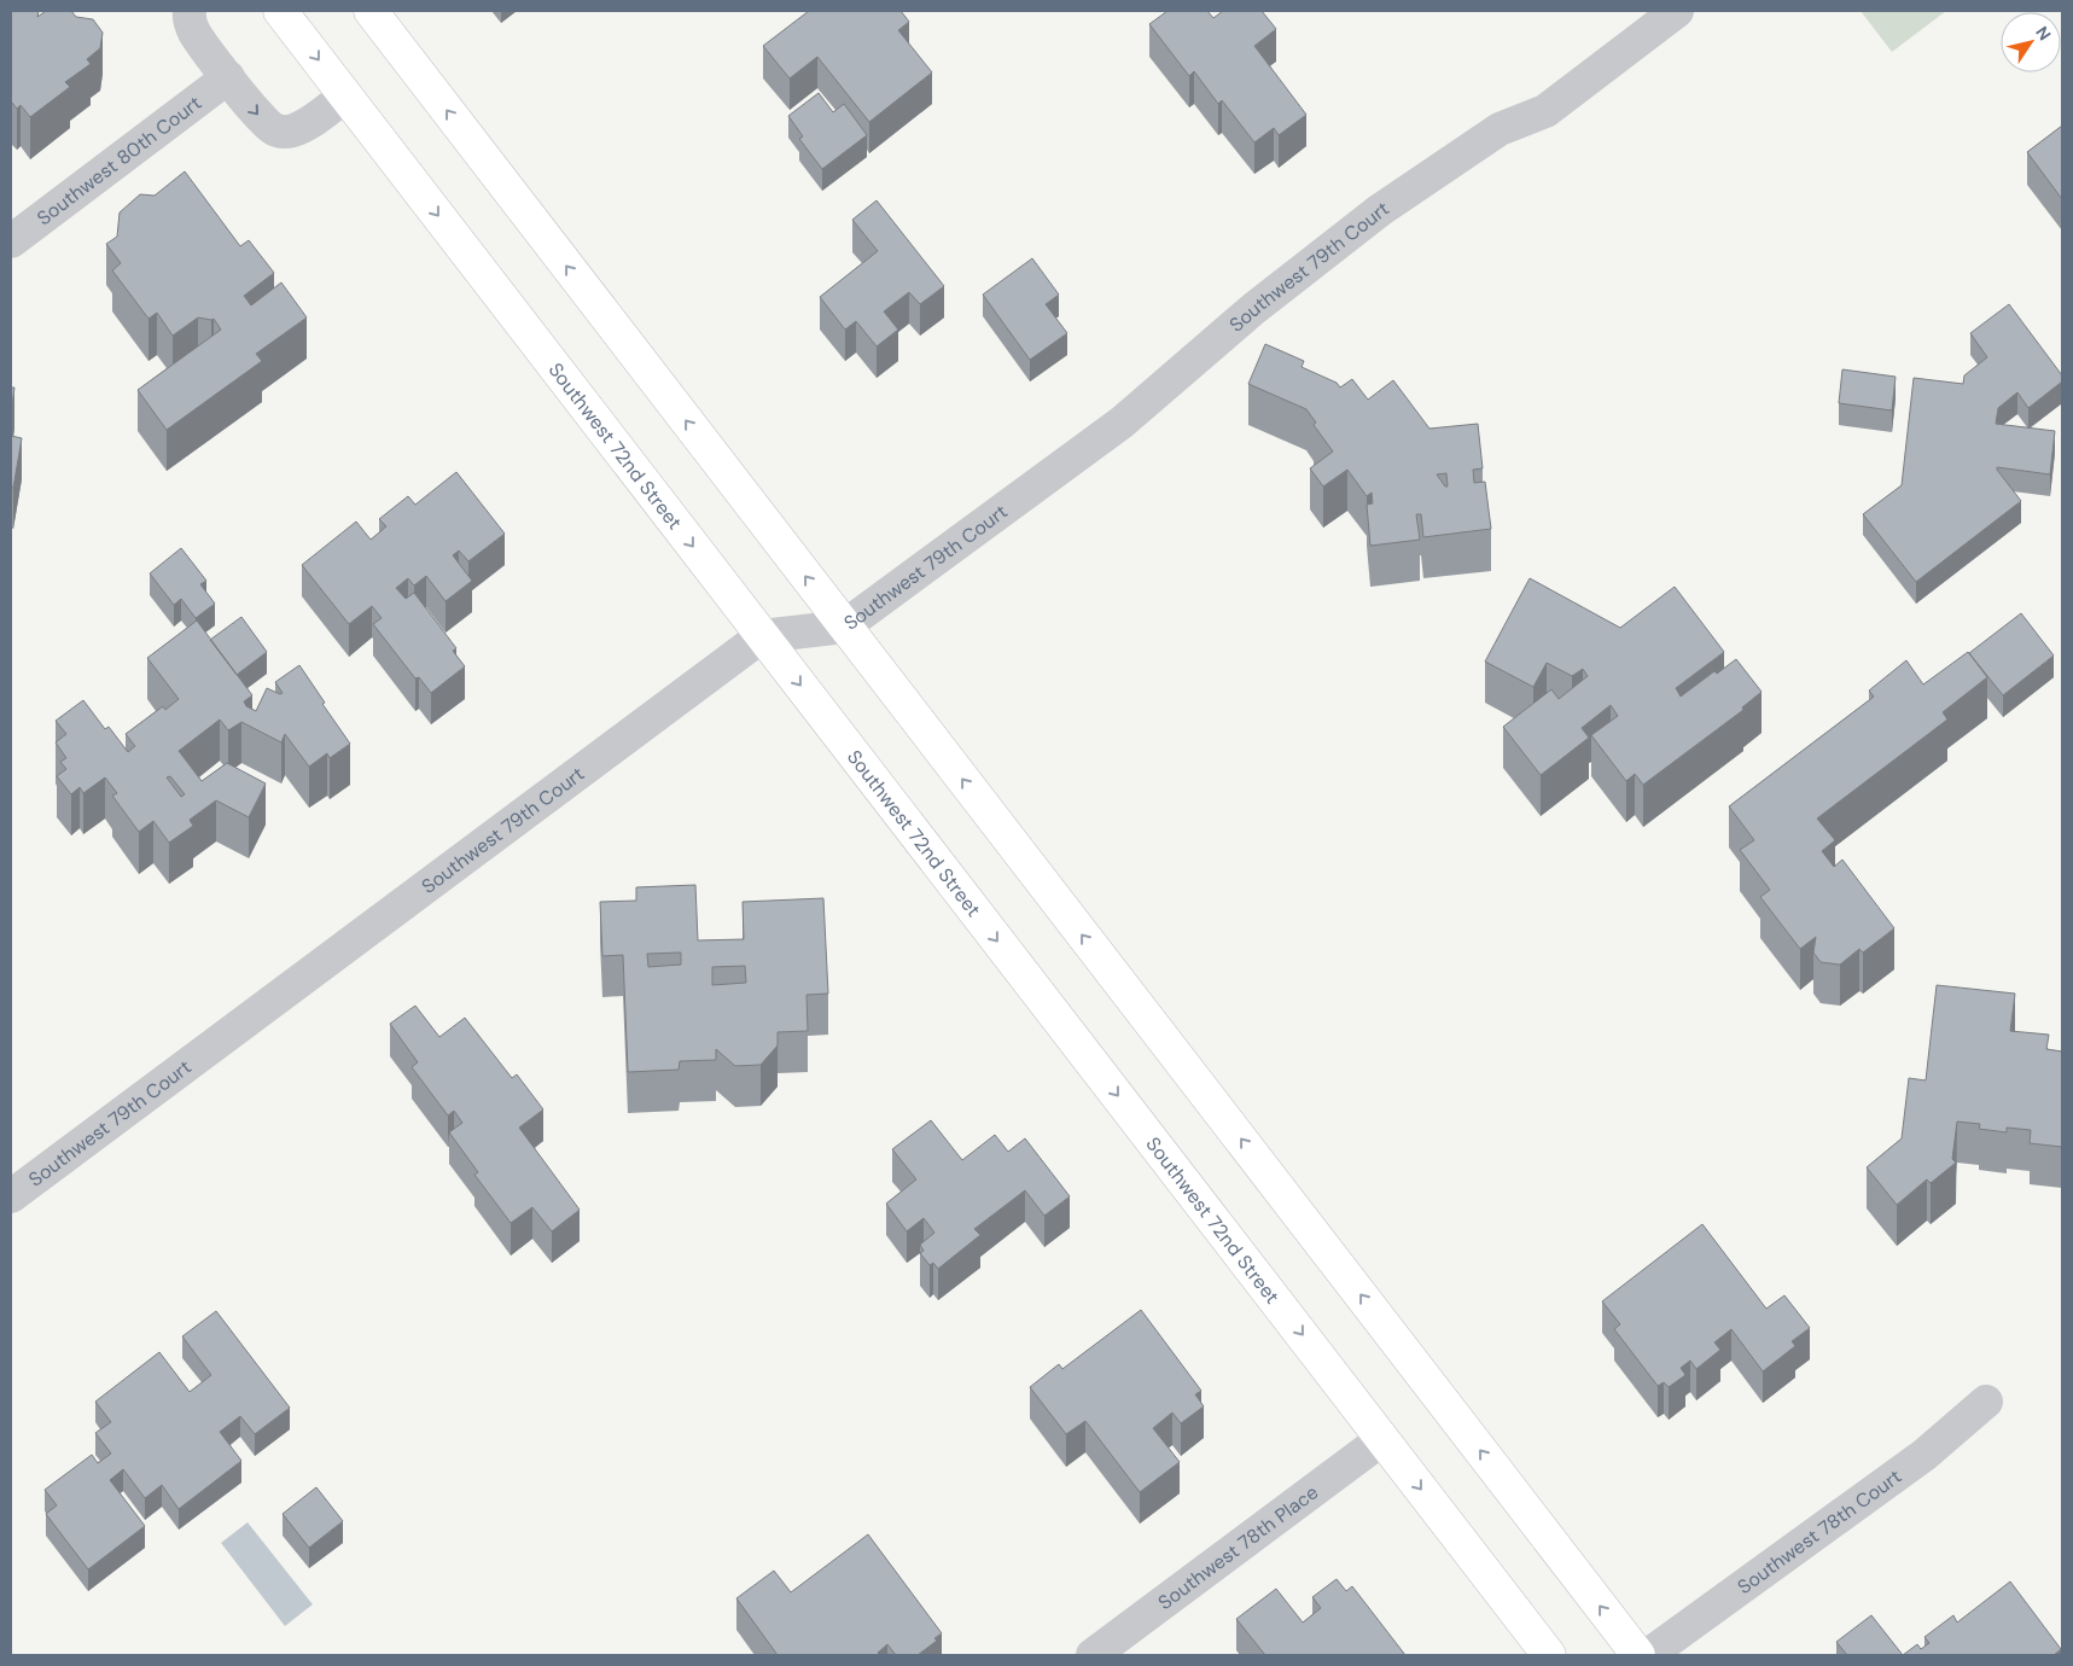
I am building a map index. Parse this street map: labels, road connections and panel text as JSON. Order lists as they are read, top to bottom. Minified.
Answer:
{"streets":{"main road":["Southwest 72nd Street"],"street":["Southwest 80th Court","Southwest 79th Court","Southwest 78th Court","Southwest 78th Place"]},"crossings":[["Southwest 79th Court","Southwest 72nd Street"],["Southwest 72nd Street","Southwest 78th Place"]],"north":"top right"}
